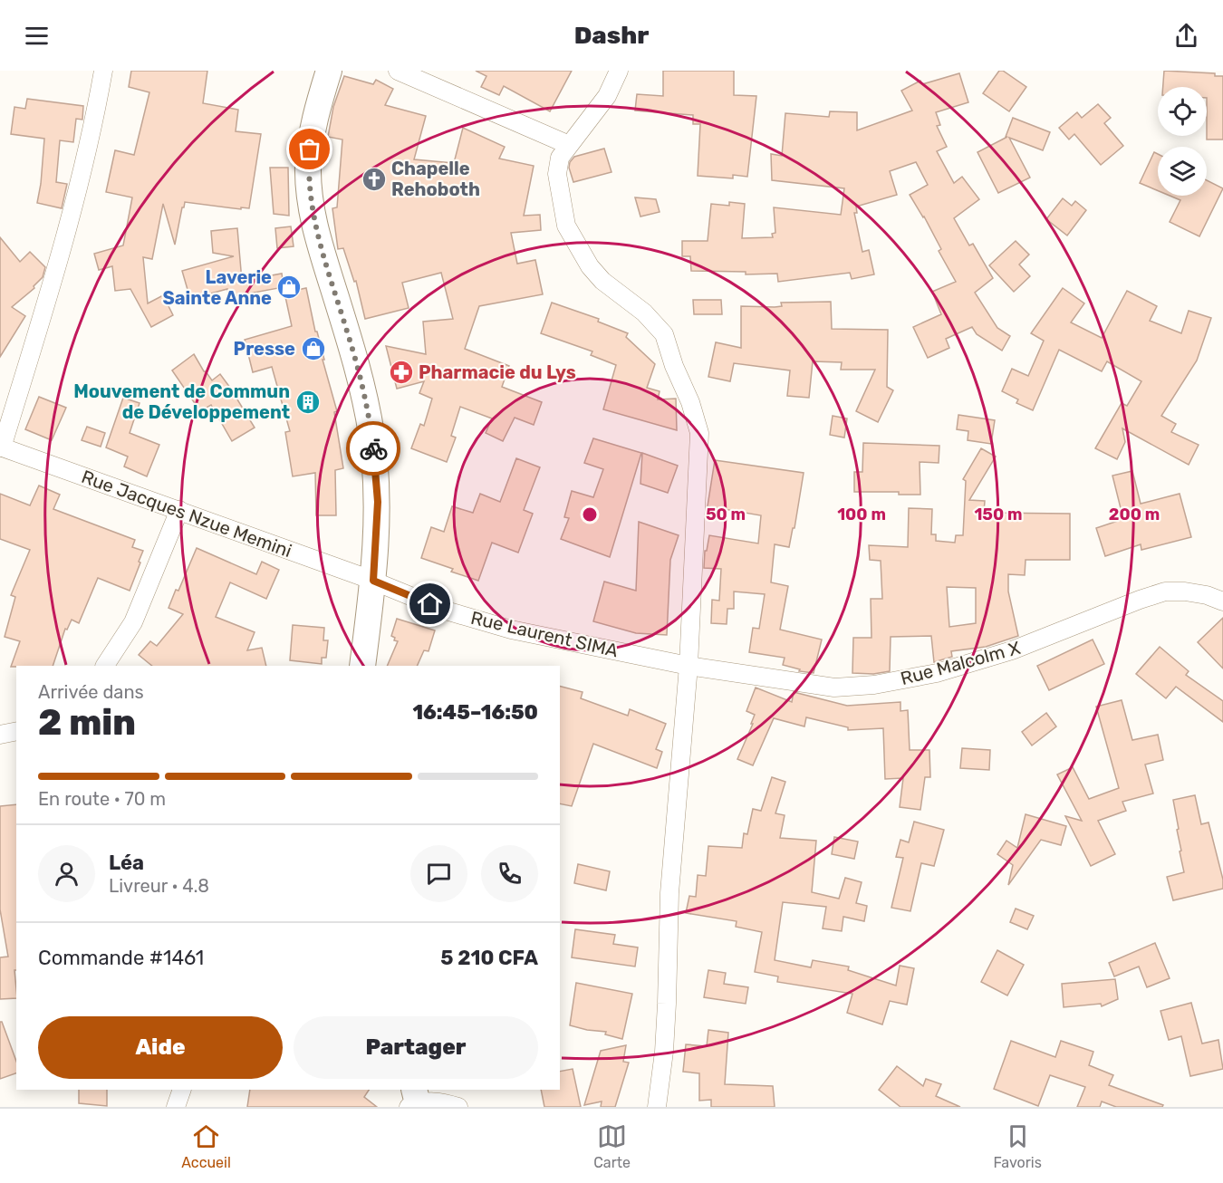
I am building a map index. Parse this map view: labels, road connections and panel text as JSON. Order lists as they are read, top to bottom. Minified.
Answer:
{"streets":{"street":["Rue Jacques Nzue Memini","Rue Laurent SIMA","Rue Malcolm X"]},"crossings":[["Rue Jacques Nzue Memini","Rue Laurent SIMA"],["Rue Laurent SIMA","Rue Malcolm X"]],"places":{"church":["Chapelle Rehoboth"],"shop":["Laverie Sainte Anne","Presse"],"pharmacy":["Pharmacie du Lys"],"building":["Mouvement de Commun de Développement"]},"page":{"header":"Dashr","heading":["2 min","Arrivée dans","16:45–16:50"],"panel":["Léa","Livreur · 4.8","Commande #1461","5 210 CFA"],"bar":"En route · 70 m","buttons":["Aide","Partager"],"tabs":["Accueil","Carte","Favoris"]},"rings":["50 m","100 m","150 m","200 m"]}
